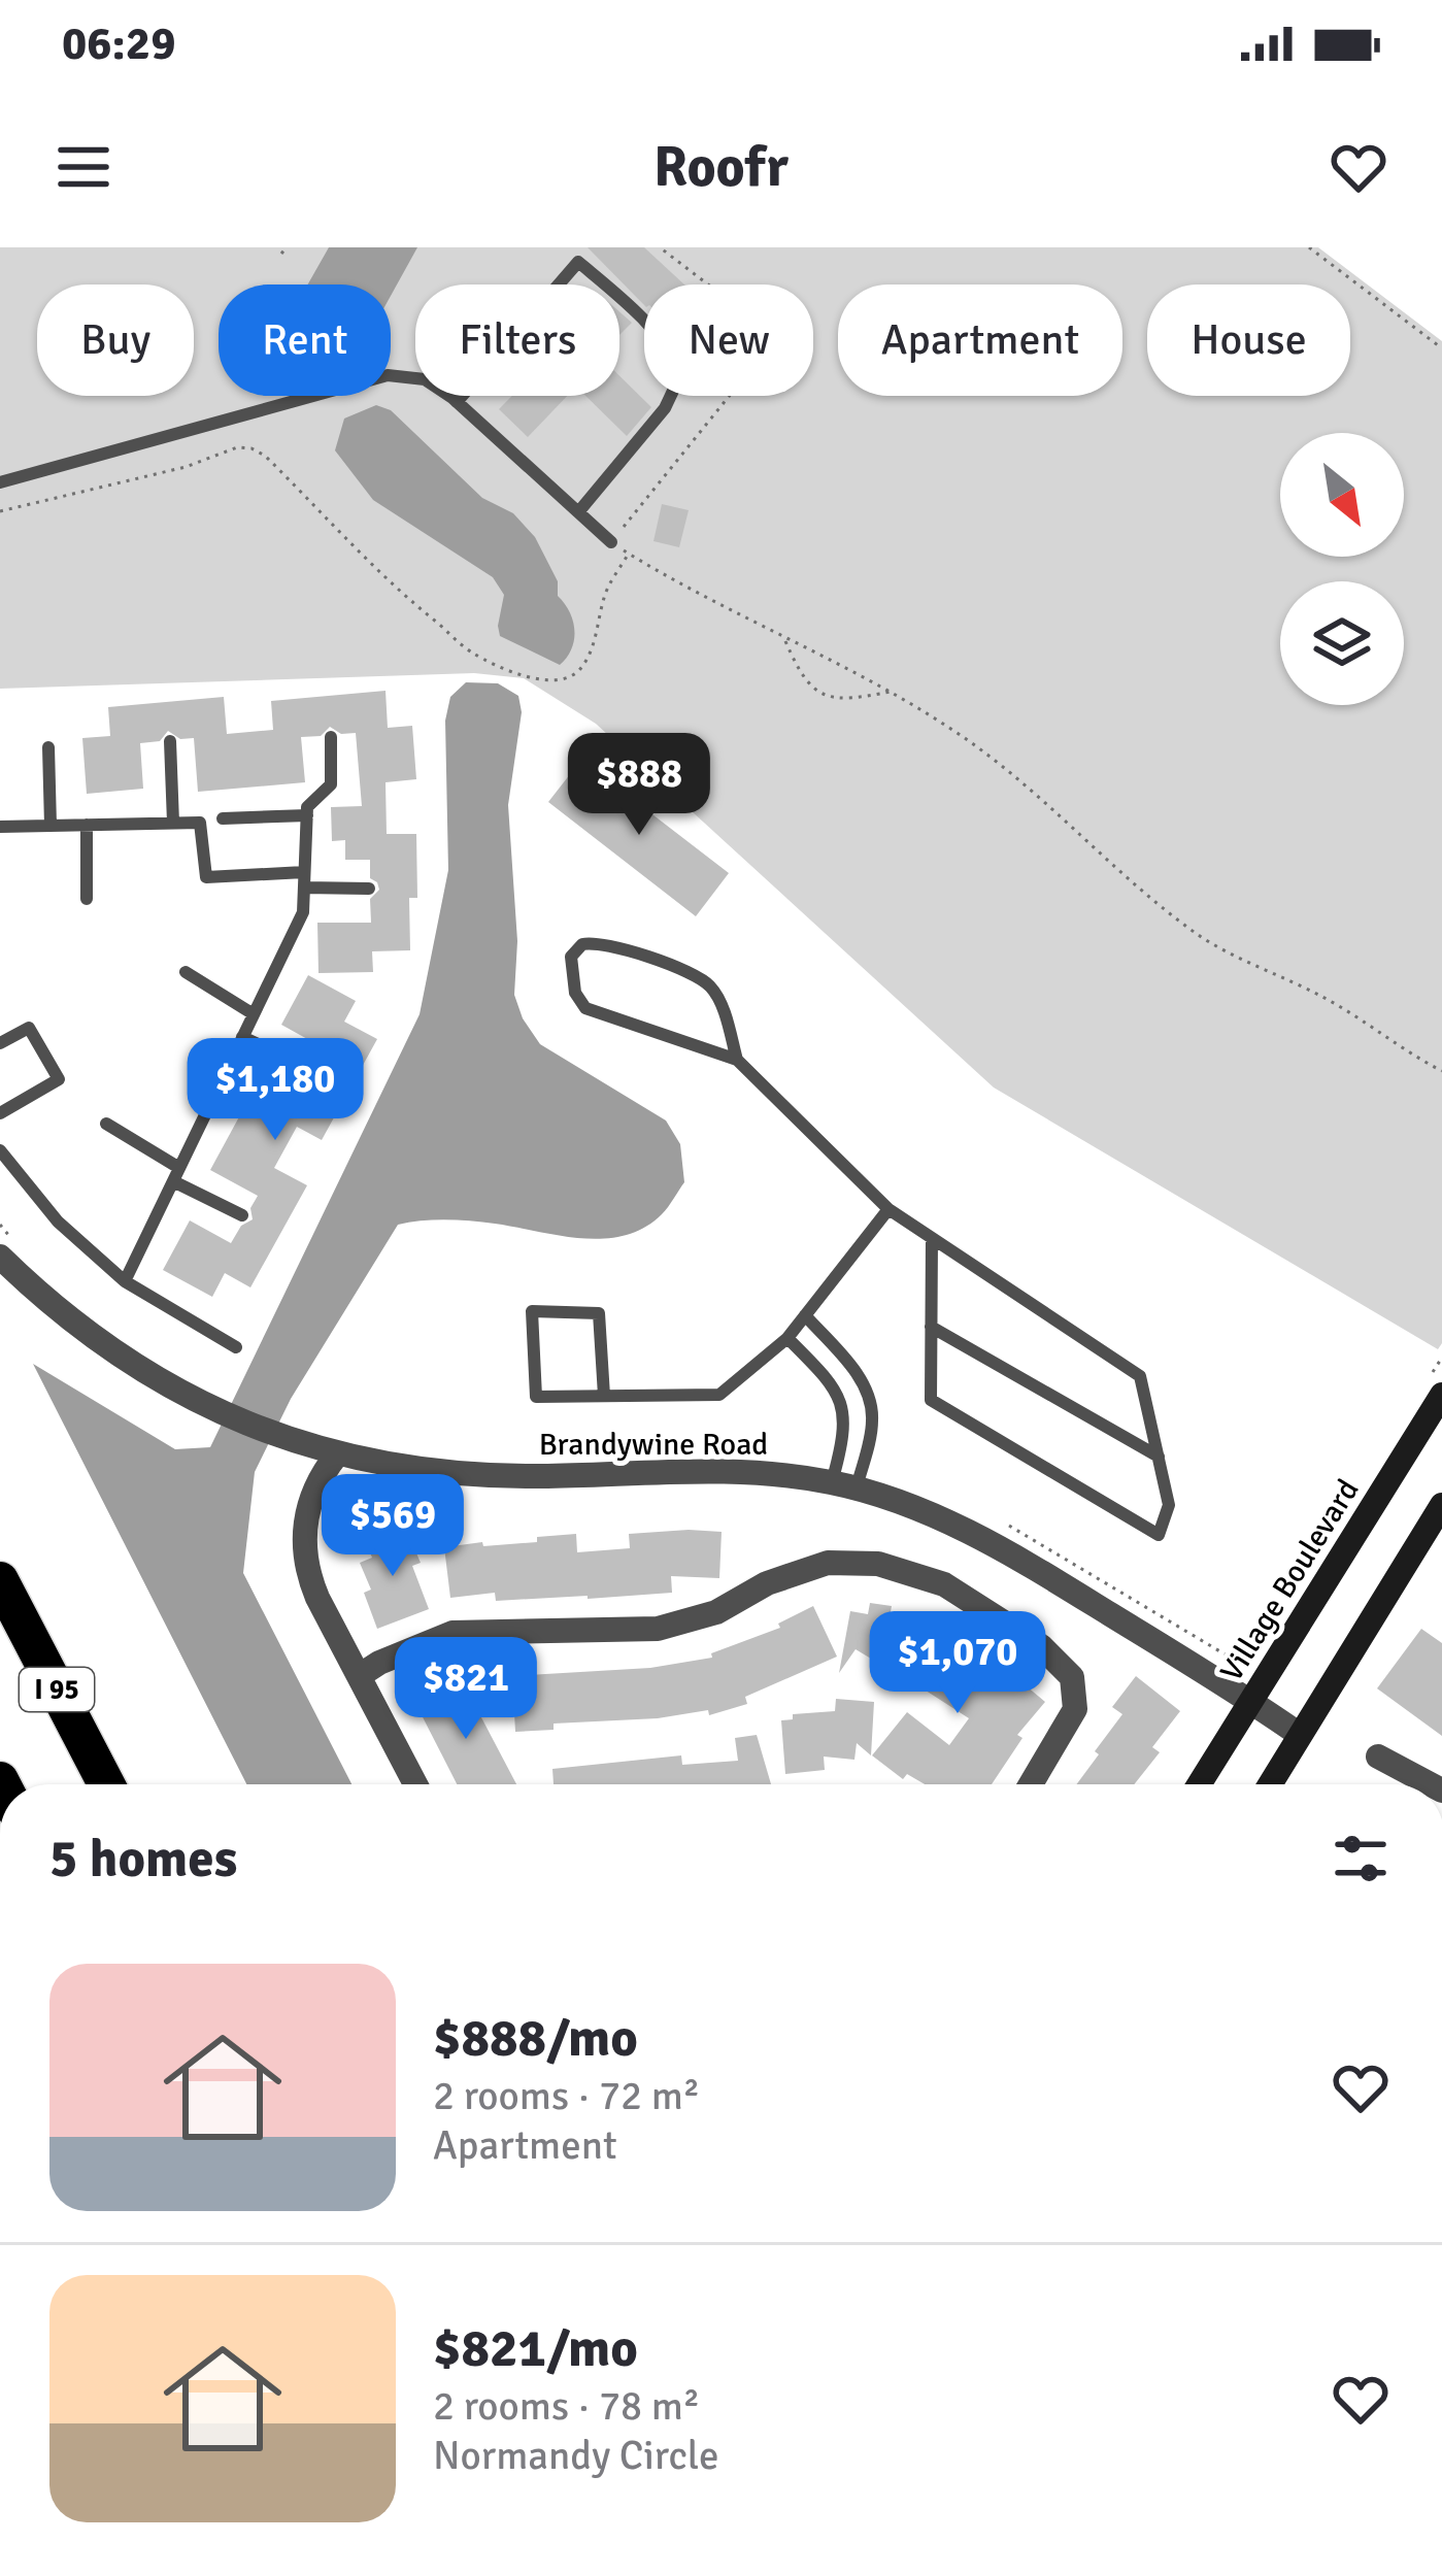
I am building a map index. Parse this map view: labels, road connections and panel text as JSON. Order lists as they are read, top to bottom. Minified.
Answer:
{"streets":{"highway":["I 95"],"street":["Brandywine Road","Village Boulevard"]},"crossings":[["Brandywine Road","Village Boulevard"]],"north":"bottom right","page":{"status":"06:29","header":"Roofr","chip":["Buy","Rent","Filters","New","Apartment","House"],"price":["$888","$1,180","$569","$1,070","$821"],"heading":"5 homes","list":[{"name":"$888/mo","note":"2 rooms · 72 m² · Apartment"},{"name":"$821/mo","note":"2 rooms · 78 m² · Normandy Circle"}]}}
